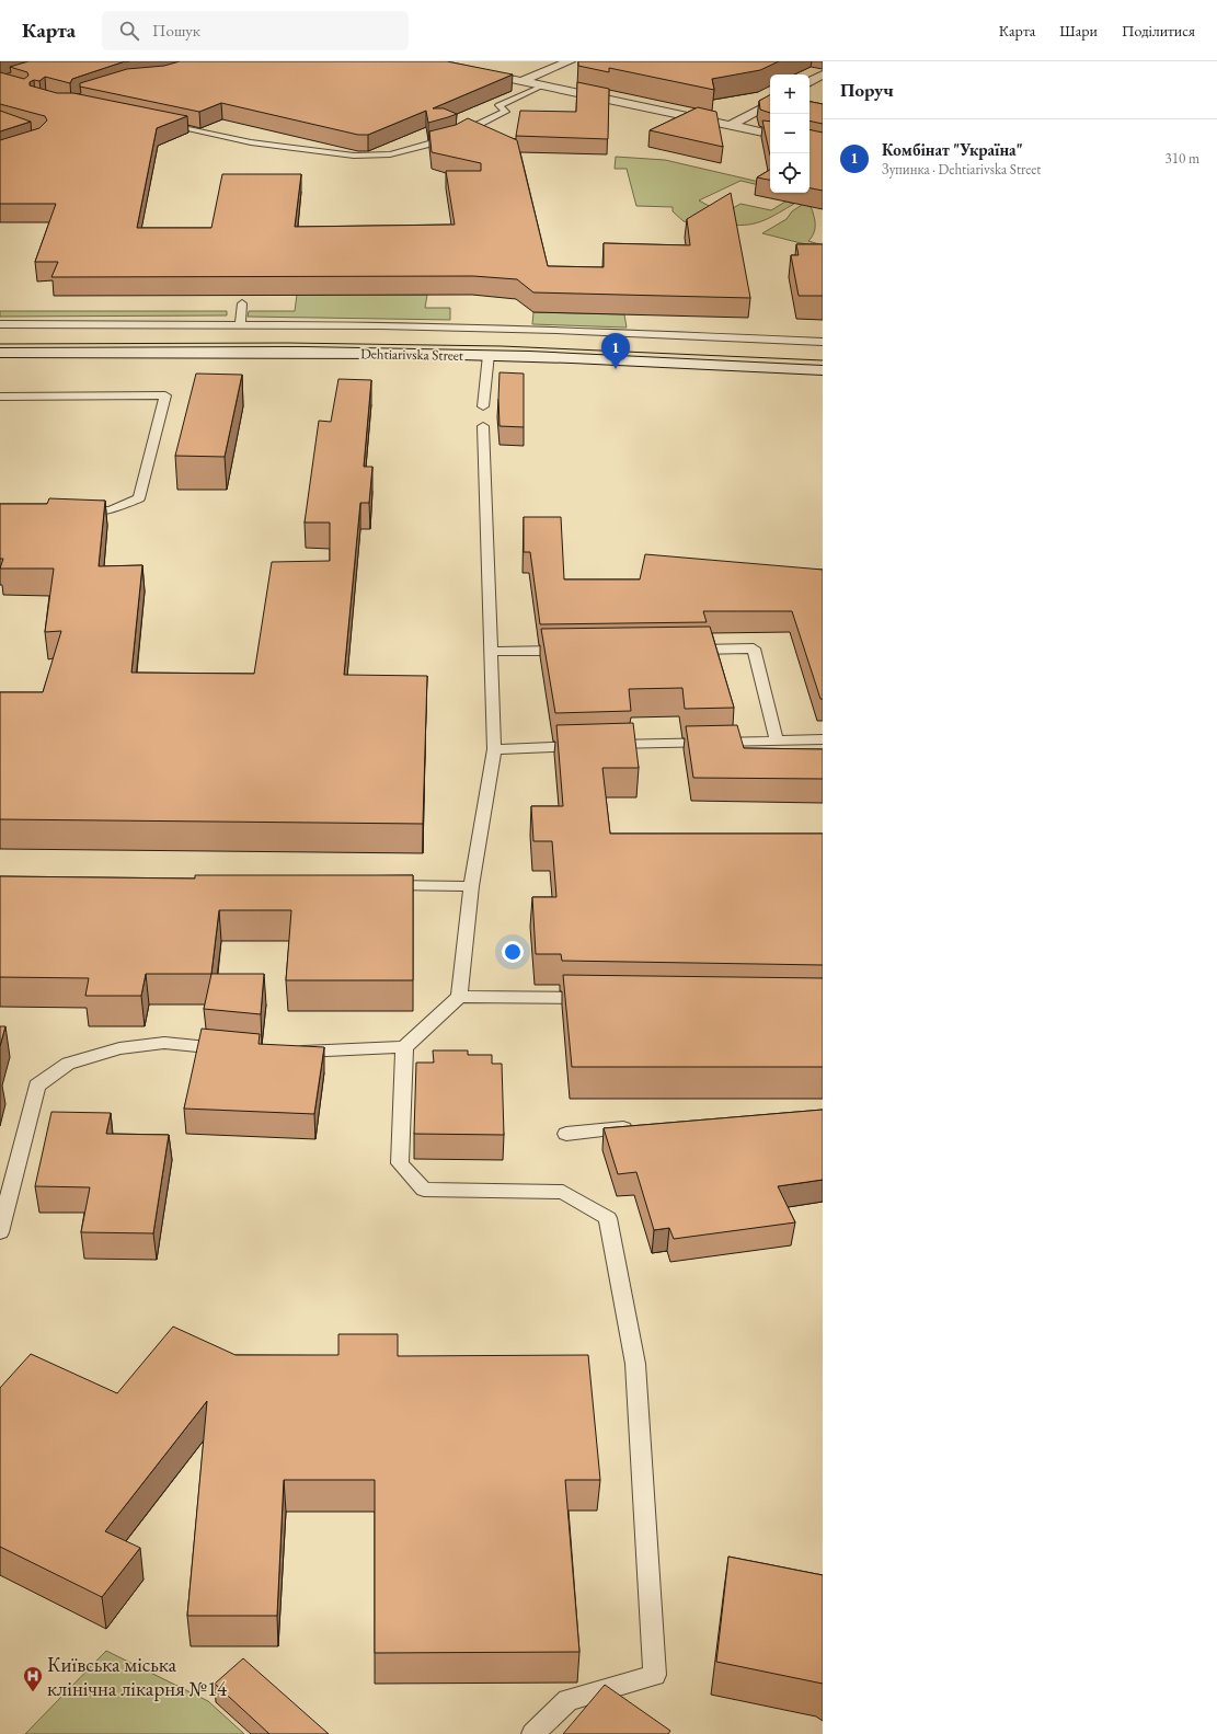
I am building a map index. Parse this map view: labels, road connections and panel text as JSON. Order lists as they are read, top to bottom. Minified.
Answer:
{"streets":{"street":["Dehtiarivska Street"]},"places":{"hospital":["Київська міська клінічна лікарня №14"]},"page":{"header":"Карта","search":"Пошук","nav":["Карта","Шари","Поділитися"],"heading":"Поруч","map_buttons":["+","−"],"list":[{"mark":"1","name":"Комбінат \"Україна\"","note":"Зупинка · Dehtiarivska Street","value":"310 m"}],"pins":"1"}}
